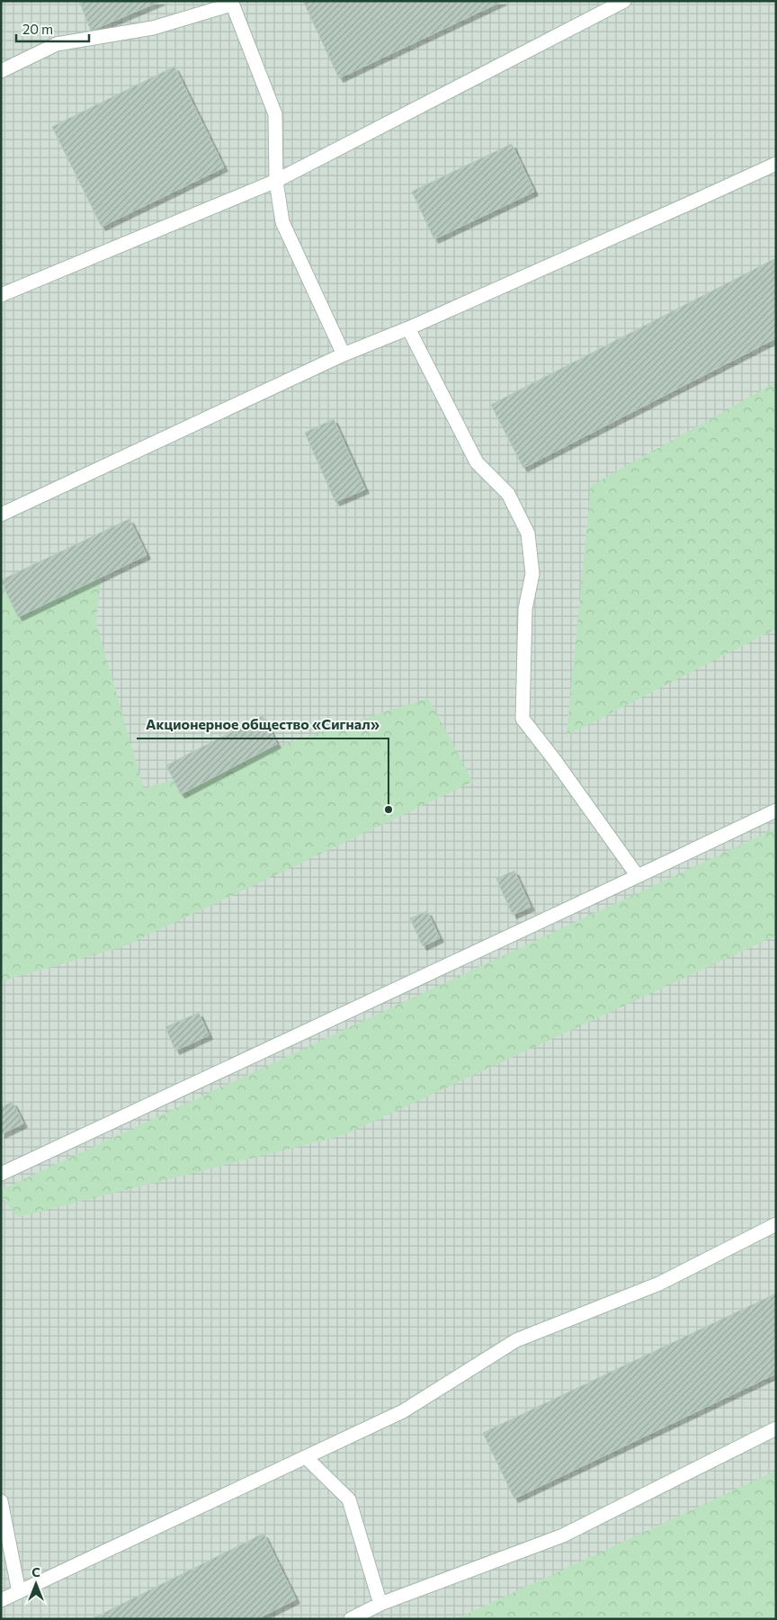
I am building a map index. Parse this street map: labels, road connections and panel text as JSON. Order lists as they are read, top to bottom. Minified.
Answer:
{"places":["Акционерное общество «Сигнал»"],"scale_bar":"20 m","north":"top"}
